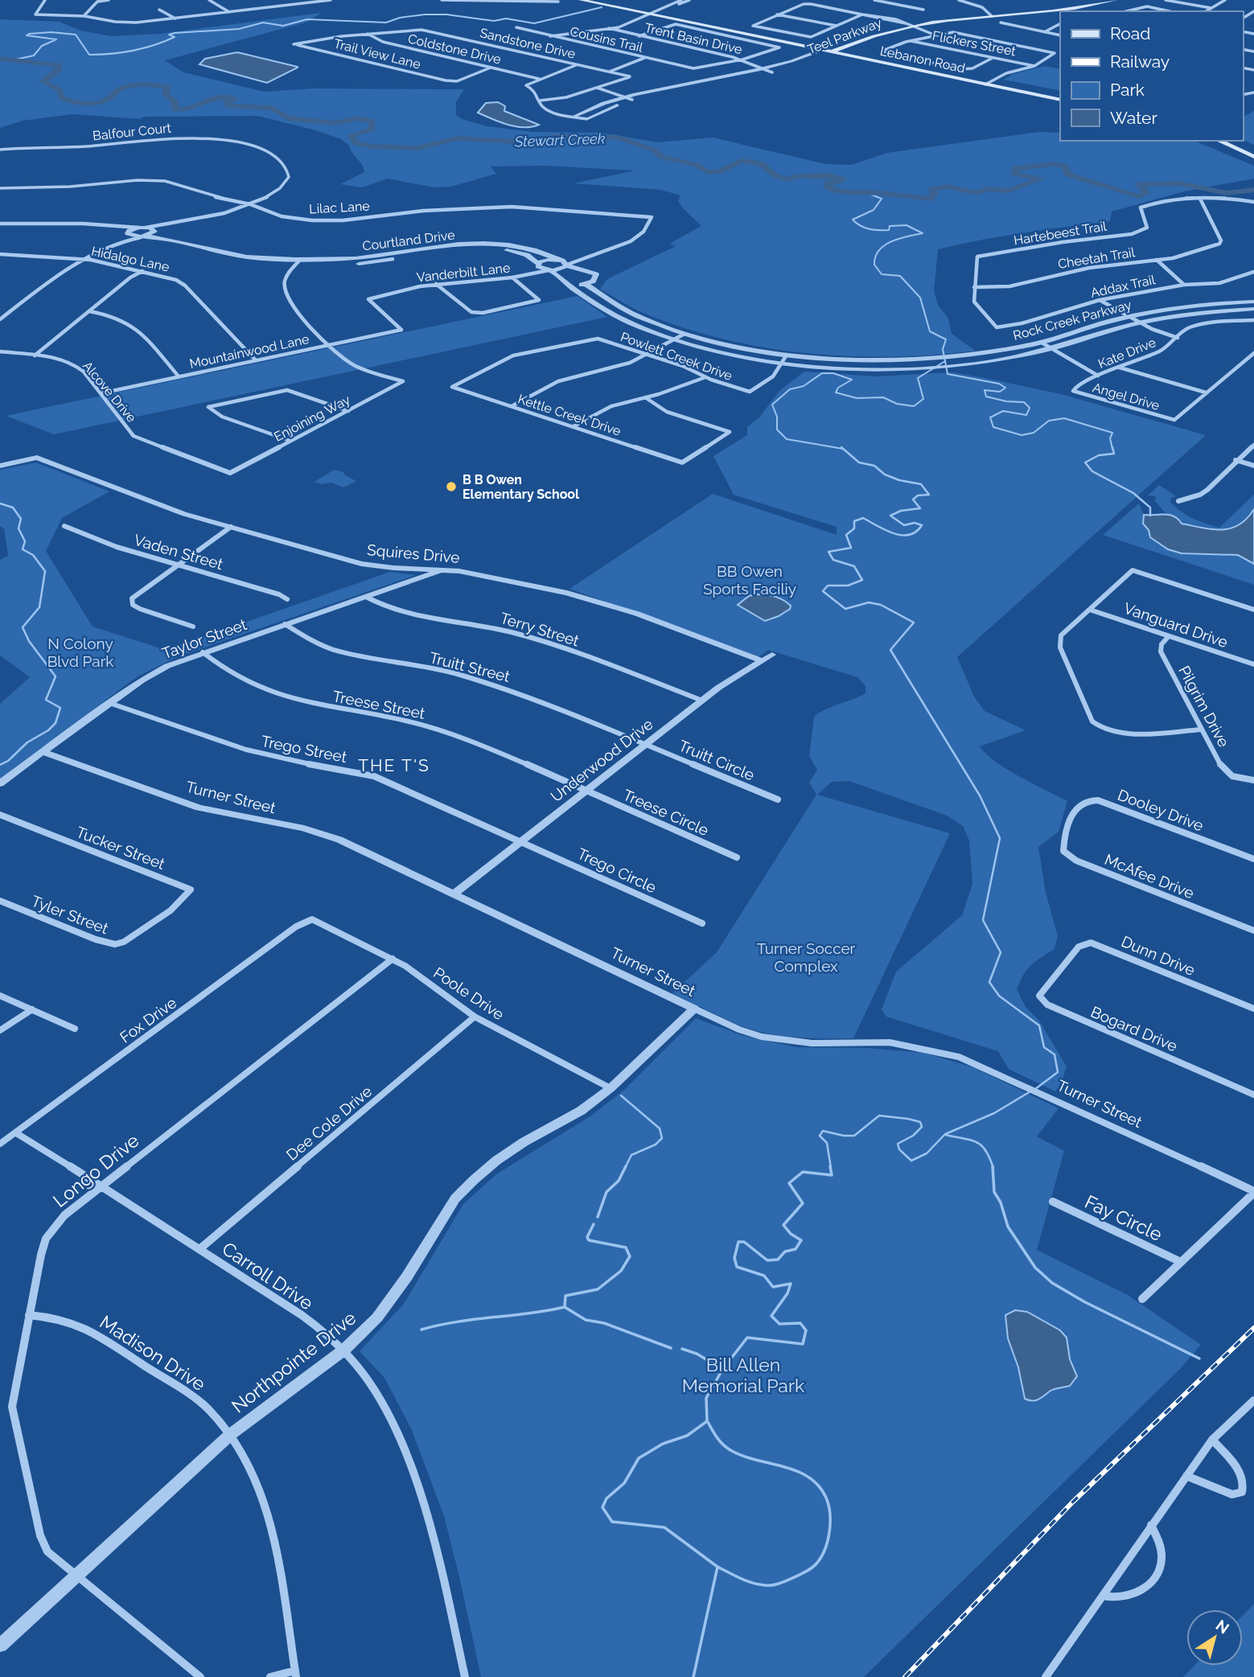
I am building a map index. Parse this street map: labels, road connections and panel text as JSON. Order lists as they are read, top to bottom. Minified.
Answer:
{"streets":{"main road":["Teel Parkway","Lebanon Road"],"street":["Trent Basin Drive","Cousins Trail","Sandstone Drive","Flickers Street","Coldstone Drive","Trail View Lane","Balfour Court","Lilac Lane","Hartebeest Trail","Courtland Drive","Cheetah Trail","Hidalgo Lane","Vanderbilt Lane","Addax Trail","Rock Creek Parkway","Mountainwood Lane","Kate Drive","Powlett Creek Drive","Alcove Drive","Angel Drive","Kettle Creek Drive","Enjoining Way","Vaden Street","Squires Drive","Vanguard Drive","Terry Street","Taylor Street","Truitt Street","Treese Street","Pilgrim Drive","Trego Street","Underwood Drive","Truitt Circle","Turner Street","Dooley Drive","Treese Circle","Tucker Street","Trego Circle","McAfee Drive","Tyler Street","Dunn Drive","Poole Drive","Fox Drive","Bogard Drive","Dee Cole Drive","Longo Drive","Fay Circle","Carroll Drive","Madison Drive","Northpointe Drive"]},"crossings":[["Teel Parkway","Trent Basin Drive"],["Teel Parkway","Lebanon Road"],["Trent Basin Drive","Cousins Trail"],["Sandstone Drive","Coldstone Drive"],["Sandstone Drive","Trail View Lane"],["Coldstone Drive","Trail View Lane"],["Balfour Court","Lilac Lane"],["Lilac Lane","Courtland Drive"],["Hartebeest Trail","Cheetah Trail"],["Hartebeest Trail","Addax Trail"],["Courtland Drive","Vanderbilt Lane"],["Cheetah Trail","Addax Trail"],["Hidalgo Lane","Mountainwood Lane"],["Vanderbilt Lane","Rock Creek Parkway"],["Vanderbilt Lane","Mountainwood Lane"],["Rock Creek Parkway","Powlett Creek Drive"],["Mountainwood Lane","Alcove Drive"],["Mountainwood Lane","Enjoining Way"],["Kate Drive","Angel Drive"],["Powlett Creek Drive","Kettle Creek Drive"],["Alcove Drive","Enjoining Way"],["Squires Drive","Taylor Street"],["Squires Drive","Underwood Drive"],["Vanguard Drive","Pilgrim Drive"],["Terry Street","Taylor Street"],["Terry Street","Underwood Drive"],["Taylor Street","Truitt Street"],["Taylor Street","Treese Street"],["Taylor Street","Trego Street"],["Taylor Street","Turner Street"],["Truitt Street","Underwood Drive"],["Truitt Street","Truitt Circle"],["Treese Street","Underwood Drive"],["Treese Street","Treese Circle"],["Trego Street","Underwood Drive"],["Trego Street","Trego Circle"],["Underwood Drive","Truitt Circle"],["Underwood Drive","Turner Street"],["Underwood Drive","Treese Circle"],["Underwood Drive","Trego Circle"],["Turner Street","Northpointe Drive"],["Dooley Drive","McAfee Drive"],["Tucker Street","Tyler Street"],["Dunn Drive","Bogard Drive"],["Poole Drive","Fox Drive"],["Poole Drive","Dee Cole Drive"],["Poole Drive","Longo Drive"],["Poole Drive","Northpointe Drive"],["Fox Drive","Carroll Drive"],["Dee Cole Drive","Carroll Drive"],["Longo Drive","Carroll Drive"],["Longo Drive","Madison Drive"],["Longo Drive","Northpointe Drive"],["Carroll Drive","Northpointe Drive"],["Madison Drive","Northpointe Drive"]],"districts":["THE T'S"],"water":["Stewart Creek"],"parks":["BB Owen Sports Faciliy","N Colony Blvd Park","Turner Soccer Complex","Bill Allen Memorial Park"],"places":["B B Owen Elementary School"],"legend":["Road","Railway","Park","Water"],"north":"top right"}
